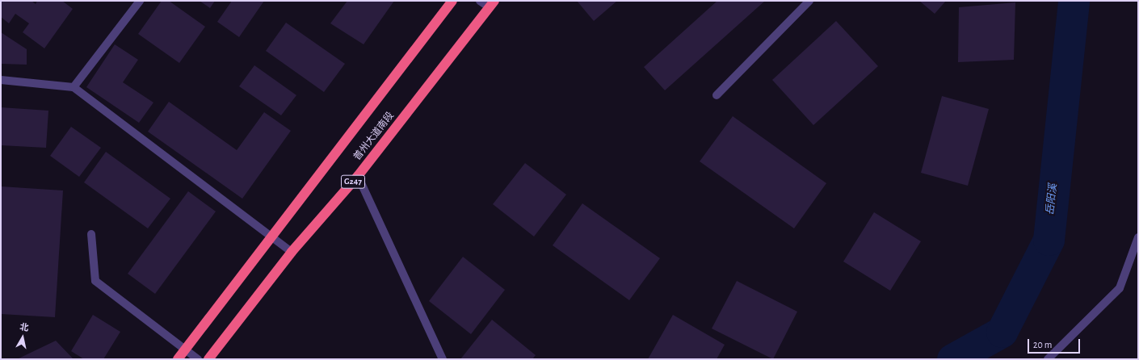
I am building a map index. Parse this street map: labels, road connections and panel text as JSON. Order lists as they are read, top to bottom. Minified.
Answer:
{"streets":{"highway":["普州大道南段","G247"]},"water":["岳阳溪"],"scale_bar":"20 m","north":"top"}
